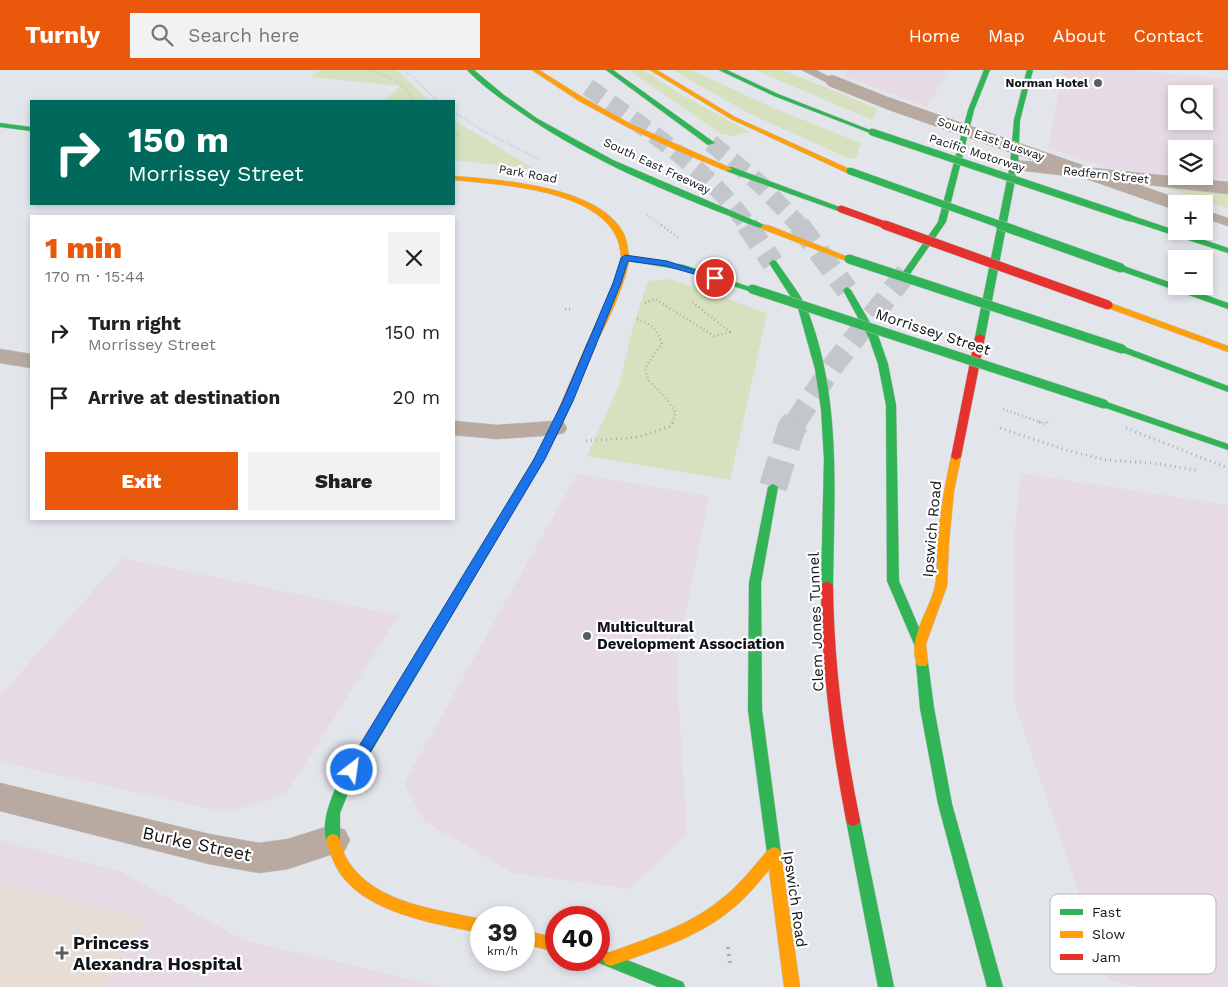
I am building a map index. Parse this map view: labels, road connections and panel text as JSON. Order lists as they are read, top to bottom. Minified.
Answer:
{"streets":{"main road":["Pacific Motorway","South East Freeway","Park Road","Morrissey Street","Ipswich Road","Clem Jones Tunnel"],"street":["Redfern Street","Burke Street"],"lane":["South East Busway"]},"crossings":[["Park Road","Morrissey Street"],["Redfern Street","Ipswich Road"]],"places":{"other":["Norman Hotel","Multicultural Development Association"],"health":["Princess Alexandra Hospital"]},"legend":["Fast","Slow","Jam"],"page":{"header":"Turnly","search":"Search here","nav":["Home","Map","About","Contact"],"map_buttons":["+","−"],"turn":["150 m","Morrissey Street"],"heading":["1 min","170 m · 15:44"],"list":[{"name":"Turn right","note":"Morrissey Street","value":"150 m"},{"name":"Arrive at destination","value":"20 m"}],"buttons":["Exit","Share"],"speed":"39 km/h","limit":"40"}}
